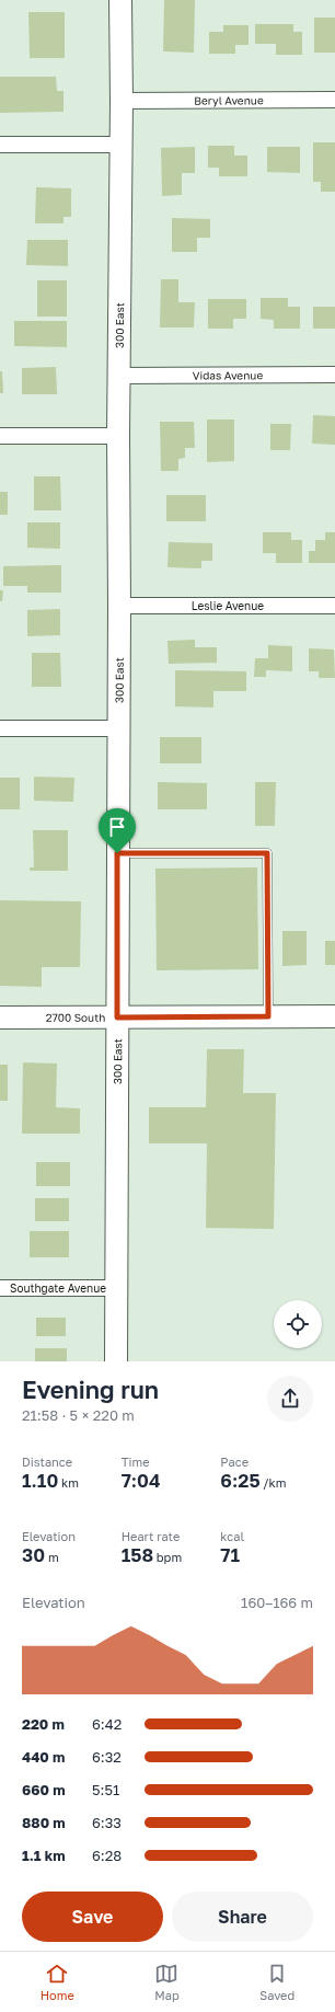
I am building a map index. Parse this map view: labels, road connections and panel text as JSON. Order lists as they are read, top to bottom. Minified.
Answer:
{"streets":{"street":["Beryl Avenue","300 East","Vidas Avenue","Leslie Avenue","2700 South","Southgate Avenue"]},"crossings":[["Beryl Avenue","300 East"],["300 East","Vidas Avenue"],["300 East","Leslie Avenue"],["300 East","2700 South"],["300 East","Southgate Avenue"]],"page":{"heading":["Evening run","21:58 · 5 × 220 m"],"stats":[["Distance","1.10 km"],["Time","7:04"],["Pace","6:25 /km"],["Elevation","30 m"],["Heart rate","158 bpm"],["kcal","71"]],"chart":["Elevation","160–166 m"],"list":[{"name":"220 m","note":"6:42"},{"name":"440 m","note":"6:32"},{"name":"660 m","note":"5:51"},{"name":"880 m","note":"6:33"},{"name":"1.1 km","note":"6:28"}],"buttons":["Save","Share"],"tabs":["Home","Map","Saved"]}}
